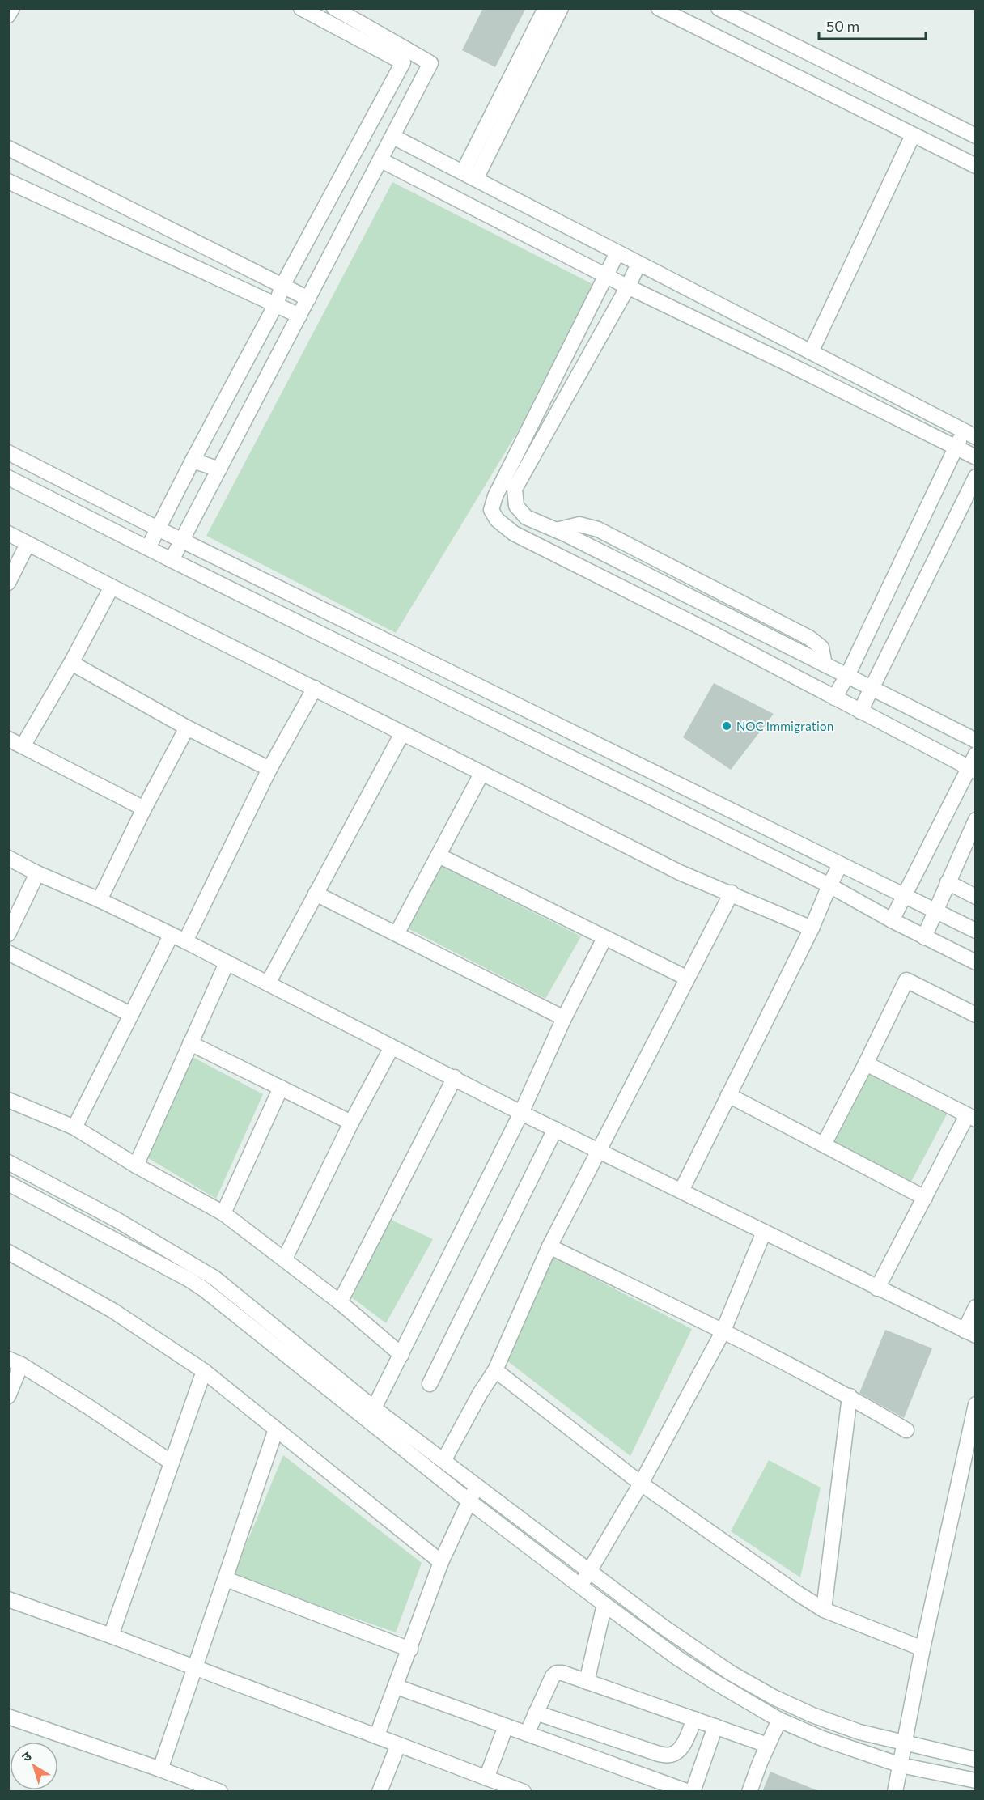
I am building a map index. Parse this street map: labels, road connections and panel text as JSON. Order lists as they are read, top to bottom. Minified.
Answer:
{"places":["NOC Immigration"],"scale_bar":"50 m","north":"top left"}
